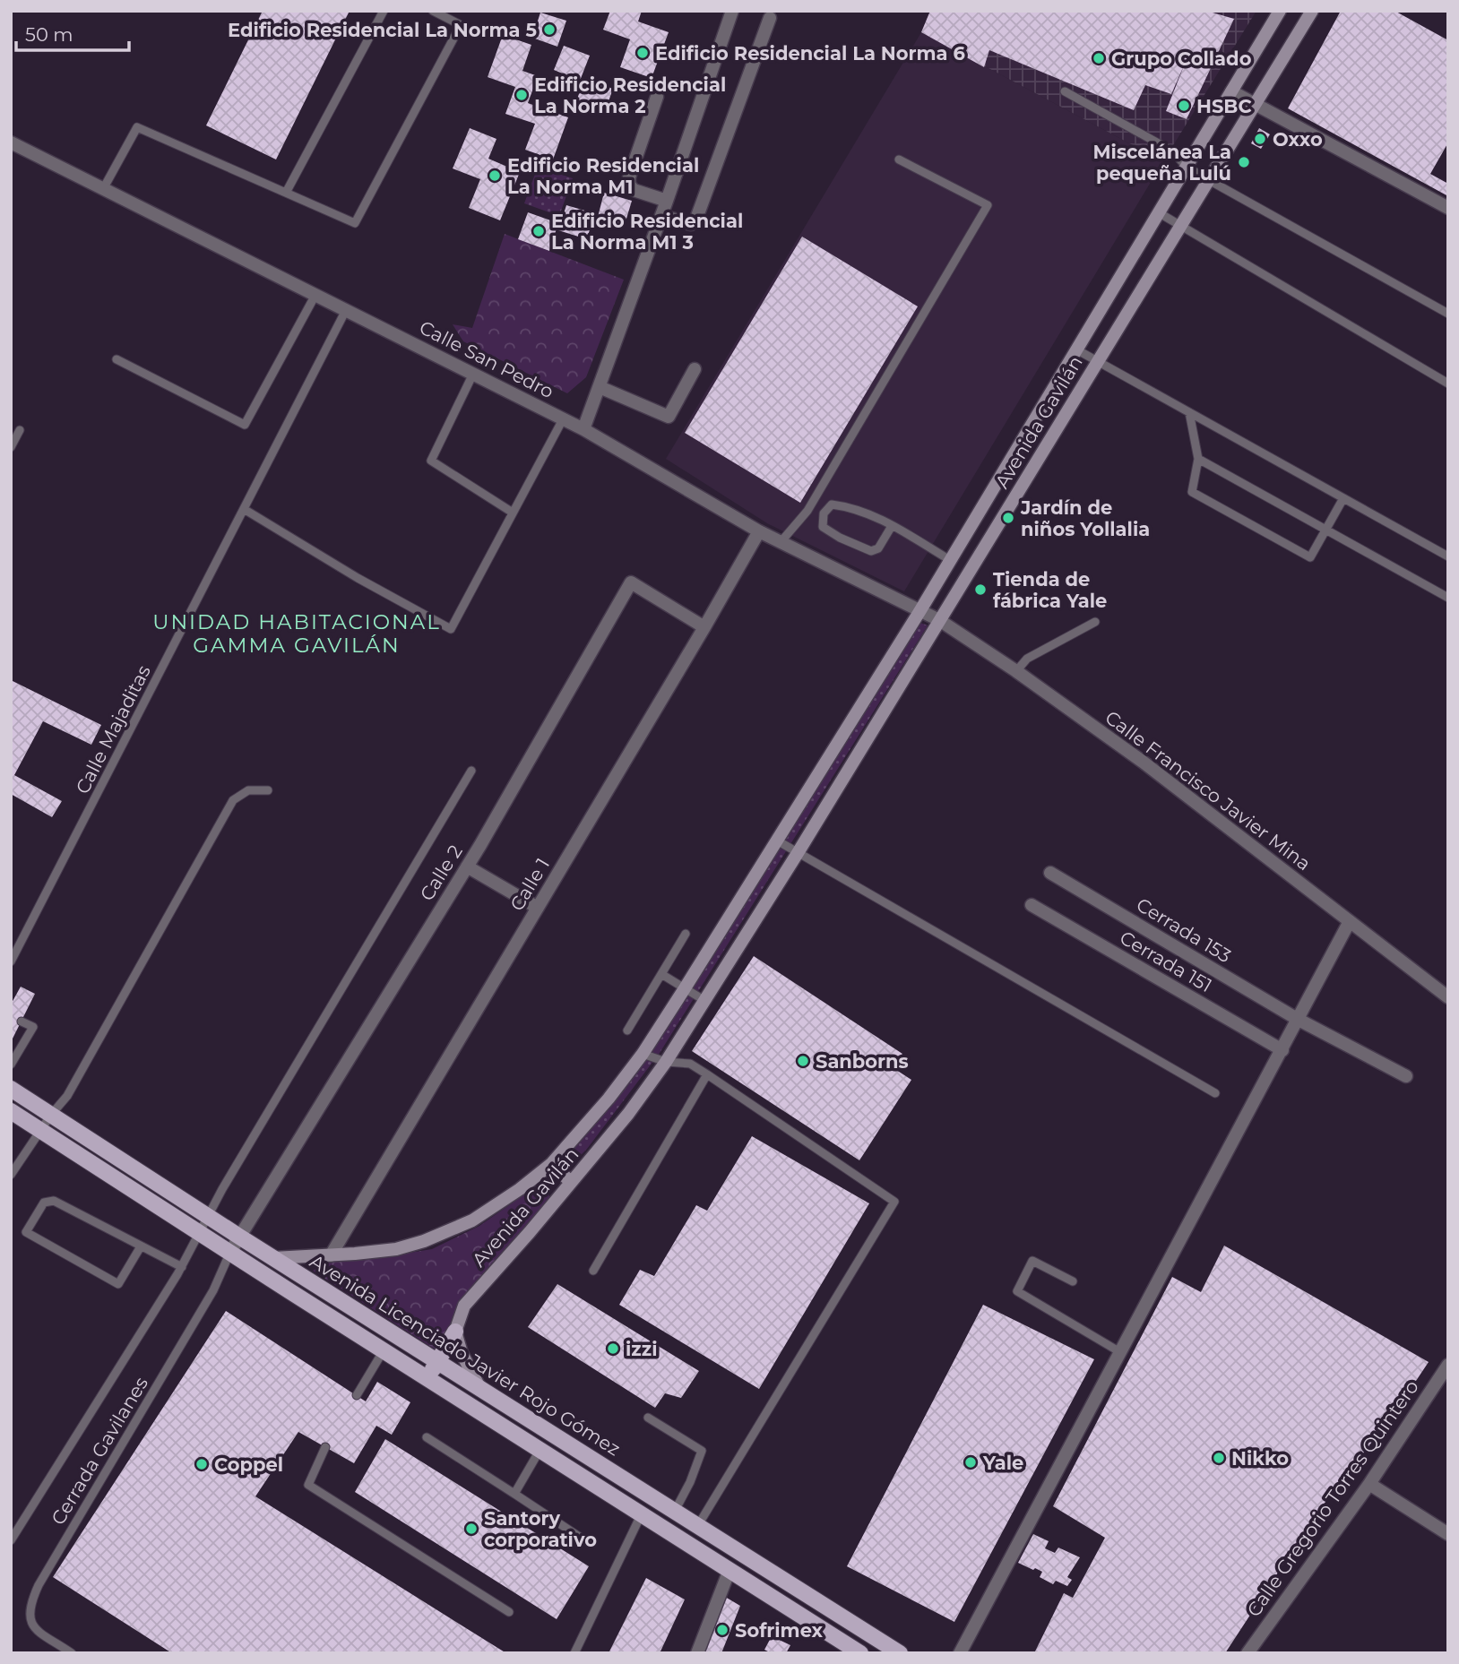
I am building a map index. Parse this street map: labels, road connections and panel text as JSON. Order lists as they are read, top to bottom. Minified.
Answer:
{"streets":{"main road":["Avenida Gavilán","Avenida Licenciado Javier Rojo Gómez"],"street":["Calle San Pedro","Calle Francisco Javier Mina","Calle 2","Calle 1","Cerrada 153","Cerrada 151","Calle Gregorio Torres Quintero"],"lane":["Calle Majaditas","Cerrada Gavilanes"]},"crossings":[["Calle San Pedro","Avenida Gavilán"],["Calle San Pedro","Calle Majaditas"],["Calle San Pedro","Calle Francisco Javier Mina"],["Calle San Pedro","Calle 1"],["Avenida Gavilán","Calle Francisco Javier Mina"],["Avenida Gavilán","Calle 1"],["Avenida Gavilán","Avenida Licenciado Javier Rojo Gómez"],["Calle 2","Calle 1"],["Calle 2","Avenida Licenciado Javier Rojo Gómez"],["Calle 2","Cerrada Gavilanes"],["Avenida Licenciado Javier Rojo Gómez","Cerrada Gavilanes"]],"districts":["UNIDAD HABITACIONAL GAMMA GAVILÁN"],"places":["Edificio Residencial La Norma 5","Edificio Residencial La Norma 6","Grupo Collado","Edificio Residencial La Norma 2","HSBC","Oxxo","Miscelánea La pequeña Lulú","Edificio Residencial La Norma M1","Edificio Residencial La Norma M1 3","Jardín de niños Yollalia","Tienda de fábrica Yale","Sanborns","izzi","Nikko","Yale","Coppel","Santory corporativo","Sofrimex"],"scale_bar":"50 m"}
